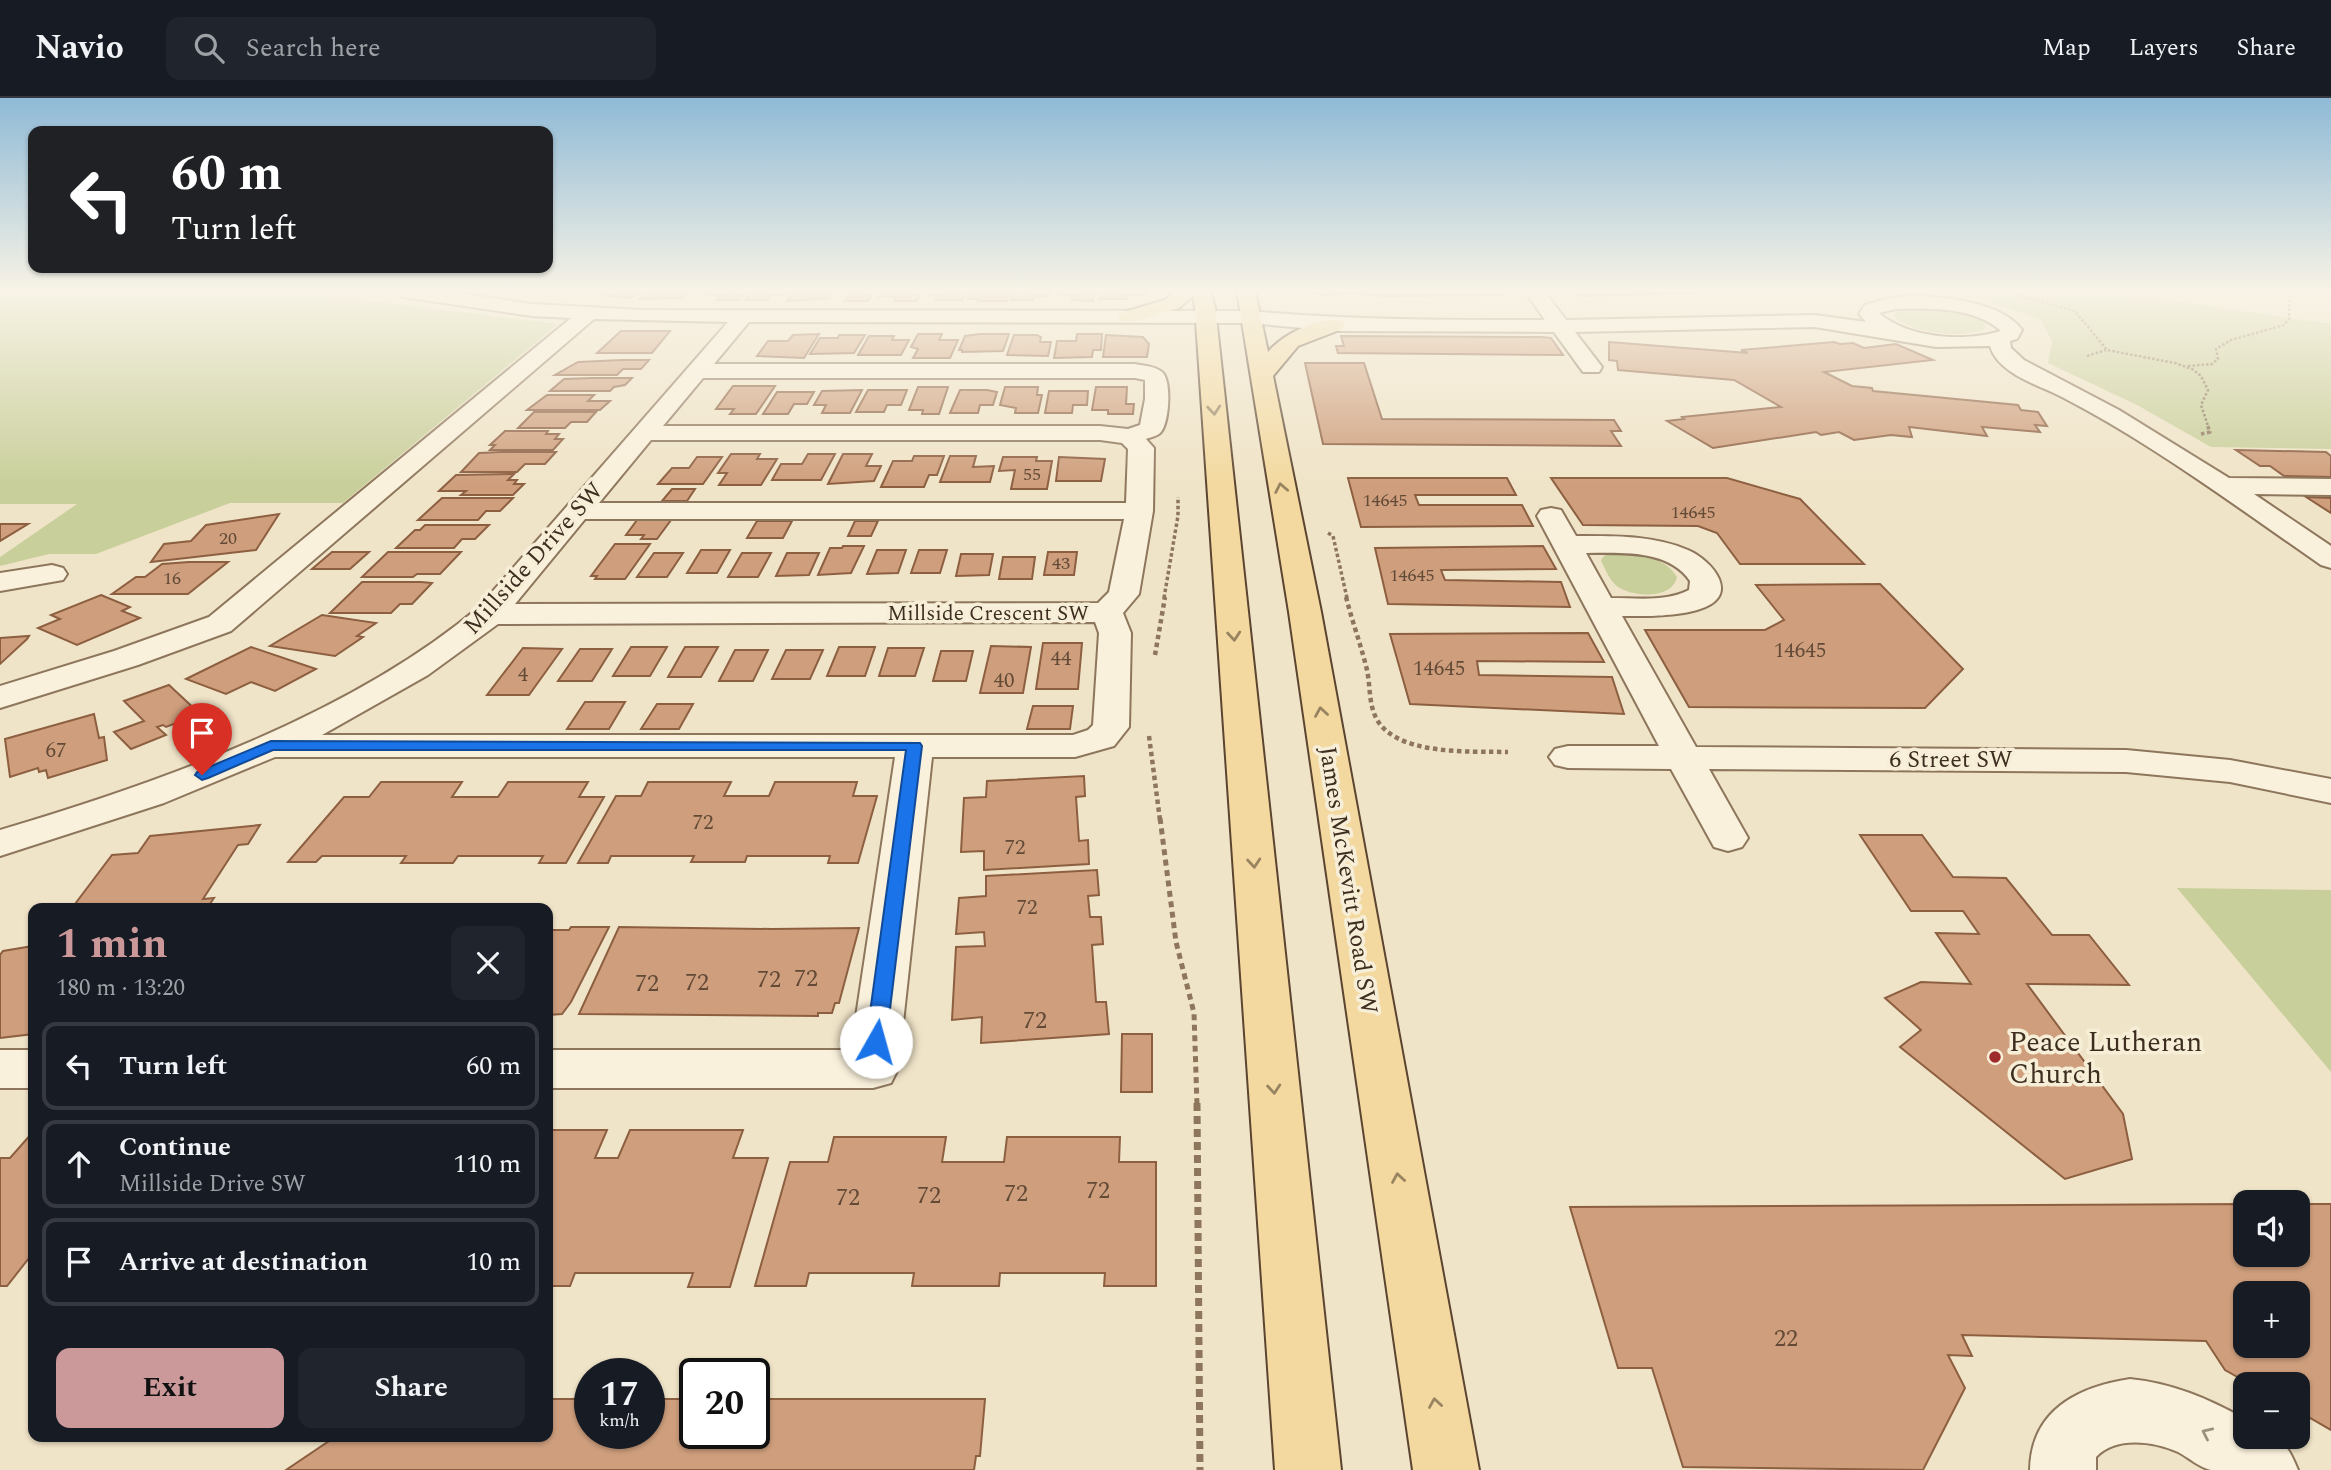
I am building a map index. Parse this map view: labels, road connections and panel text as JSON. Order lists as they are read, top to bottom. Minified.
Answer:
{"streets":{"main road":["James McKevitt Road SW"],"street":["Millside Drive SW","Millside Crescent SW","6 Street SW"]},"crossings":[["Millside Drive SW","Millside Crescent SW"]],"places":["Peace Lutheran Church"],"house_numbers":["55","14645","14645","20","43","14645","16","14645","44","14645","4","40","67","72","72","72","72","72","72","72","72","72","72","72","72","22"],"page":{"header":"Navio","search":"Search here","nav":["Map","Layers","Share"],"turn":["60 m","Turn left"],"heading":["1 min","180 m · 13:20"],"list":[{"name":"Turn left","value":"60 m"},{"name":"Continue","note":"Millside Drive SW","value":"110 m"},{"name":"Arrive at destination","value":"10 m"}],"map_buttons":["+","−"],"buttons":["Exit","Share"],"speed":"17 km/h","limit":"20"}}
